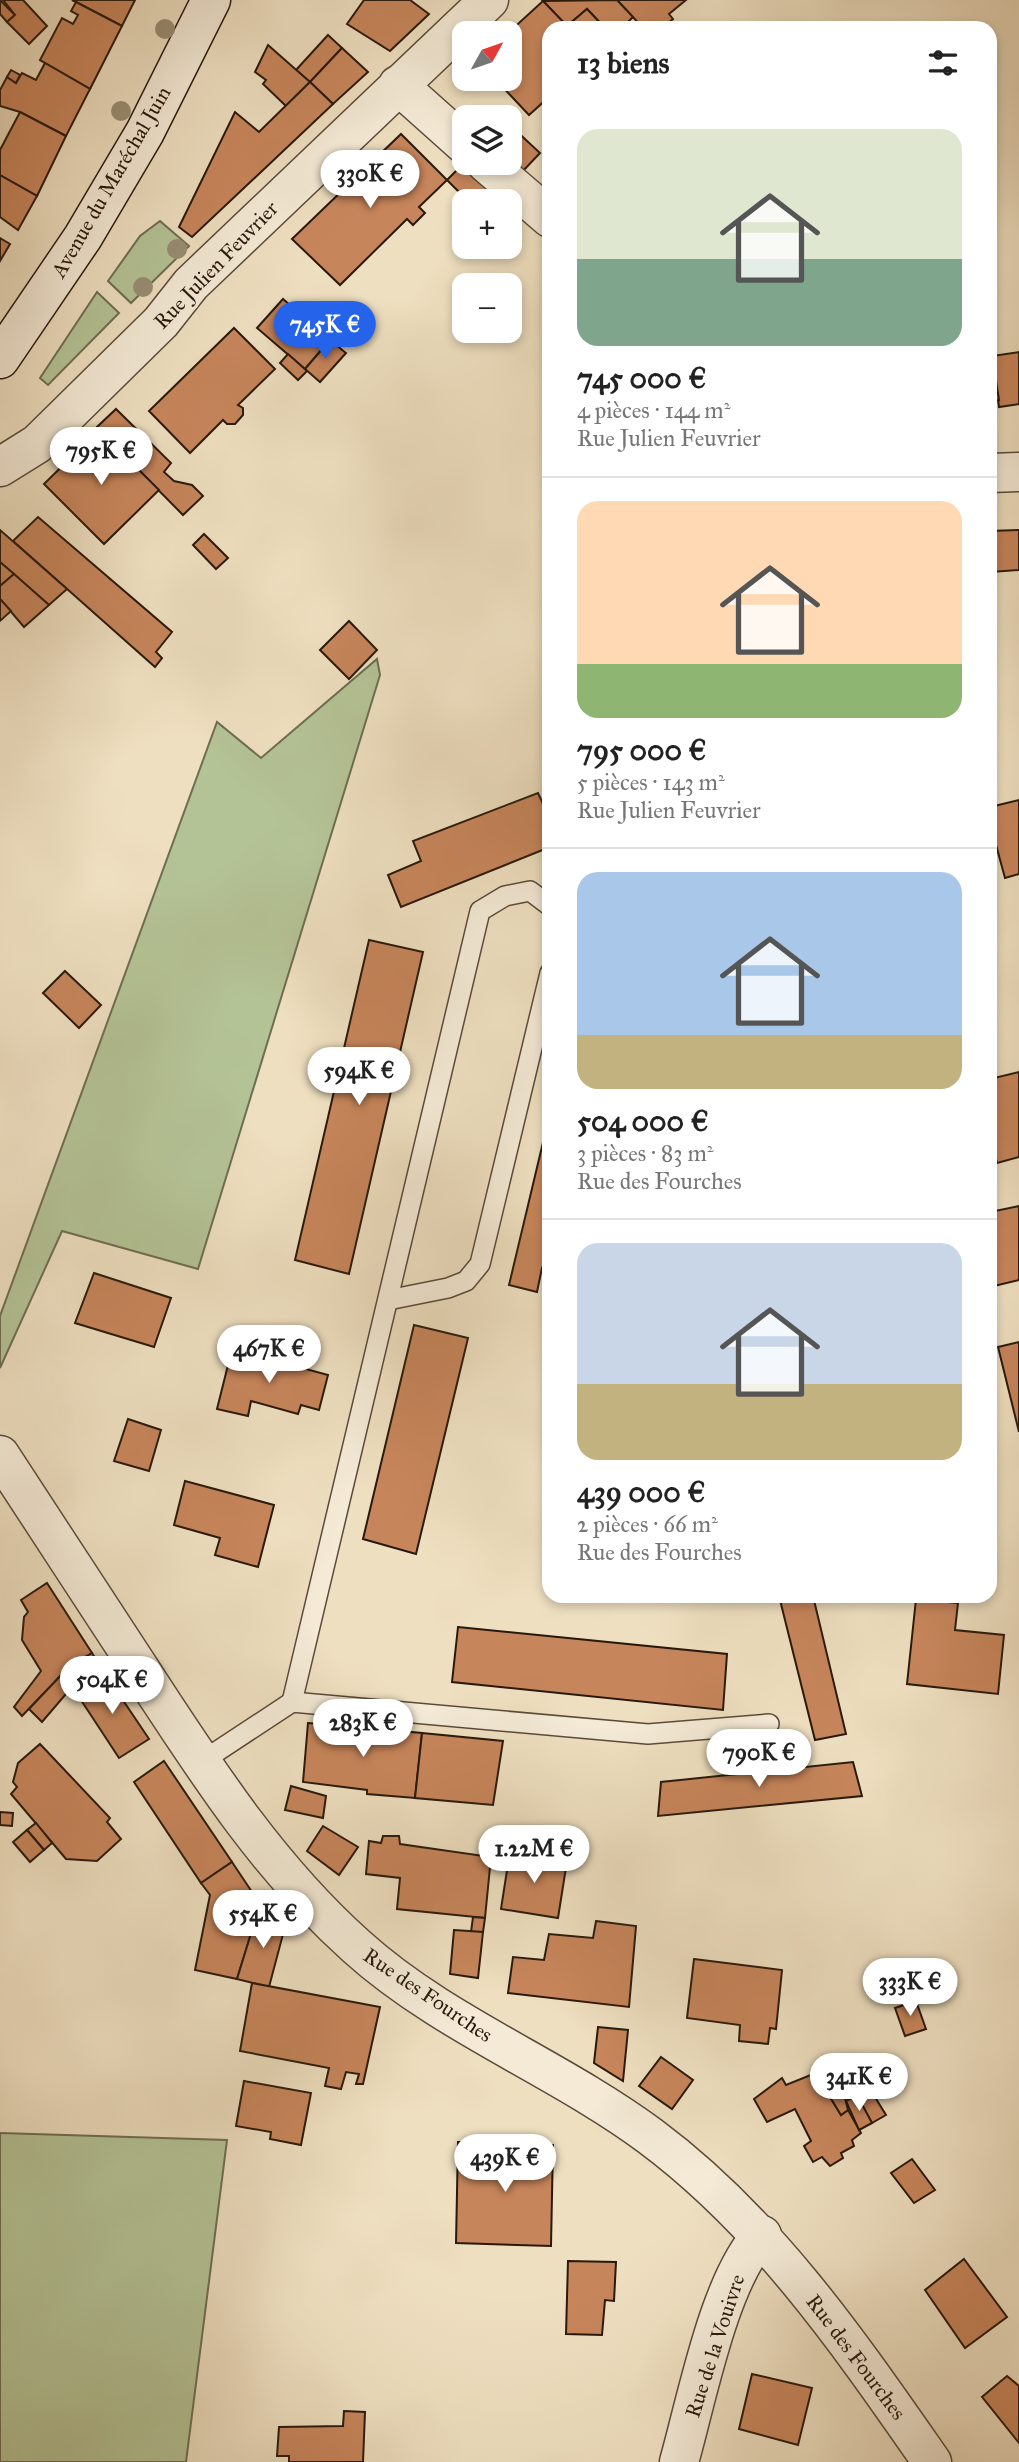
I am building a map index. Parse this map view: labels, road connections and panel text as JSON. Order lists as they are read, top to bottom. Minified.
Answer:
{"streets":{"street":["Avenue du Maréchal Juin","Rue Julien Feuvrier","Rue des Fourches","Rue de la Vouivre"]},"crossings":[["Rue des Fourches","Rue de la Vouivre"]],"north":"top right","page":{"map_buttons":["+","−"],"heading":"13 biens","list":[{"name":"745 000 €","note":"4 pièces · 144 m² · Rue Julien Feuvrier"},{"name":"795 000 €","note":"5 pièces · 143 m² · Rue Julien Feuvrier"},{"name":"504 000 €","note":"3 pièces · 83 m² · Rue des Fourches"},{"name":"439 000 €","note":"2 pièces · 66 m² · Rue des Fourches"}],"price":["330K €","745K €","795K €","594K €","467K €","504K €","283K €","790K €","1.22M €","554K €","333K €","341K €","439K €"]}}
